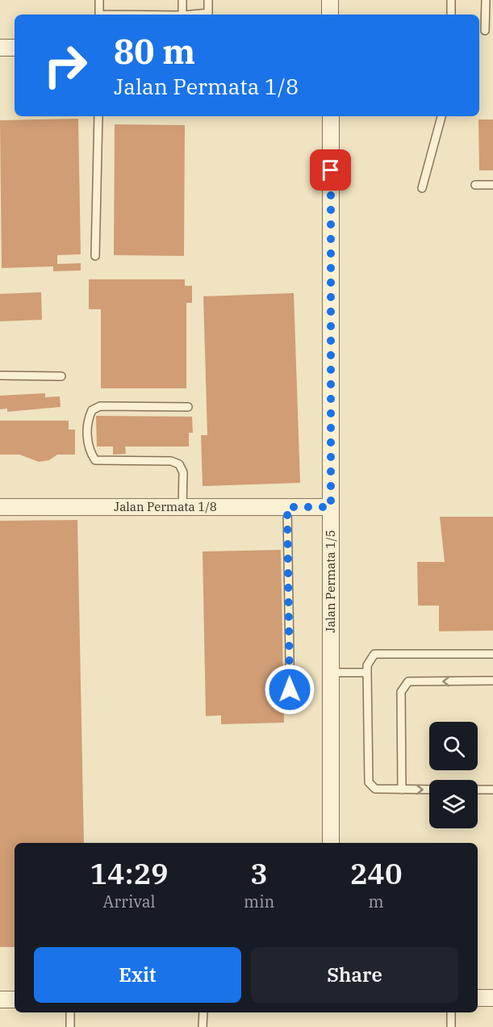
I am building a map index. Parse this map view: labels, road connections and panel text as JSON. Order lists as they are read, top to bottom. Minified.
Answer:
{"streets":{"street":["Jalan Permata 1/8","Jalan Permata 1/5"]},"crossings":[["Jalan Permata 1/8","Jalan Permata 1/5"]],"page":{"turn":["80 m","Jalan Permata 1/8"],"eta":["14:29","Arrival","3","min","240","m"],"buttons":["Exit","Share"]}}
